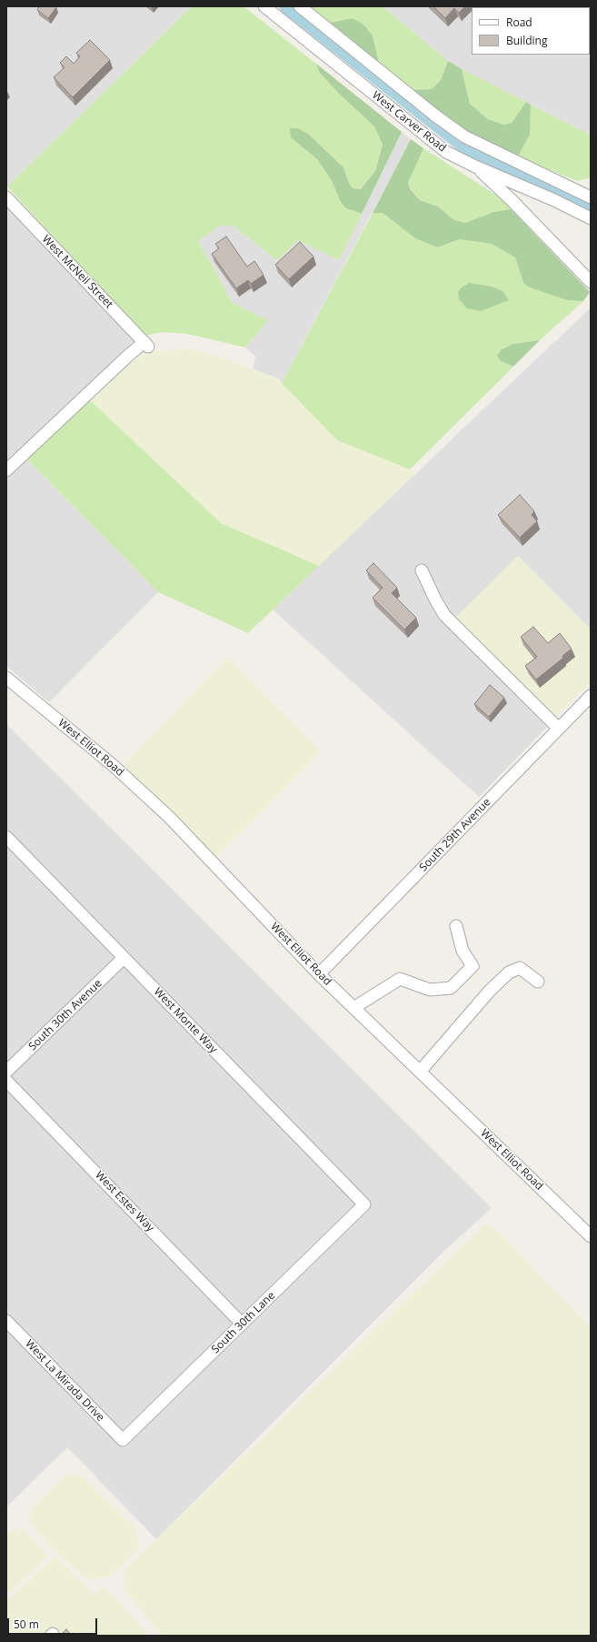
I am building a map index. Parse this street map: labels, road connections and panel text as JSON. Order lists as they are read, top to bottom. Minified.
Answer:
{"streets":{"street":["West Carver Road","West McNeil Street","West Elliot Road","South 29th Avenue","South 30th Avenue","West Monte Way","West Estes Way","South 30th Lane","West La Mirada Drive"]},"crossings":[["West Elliot Road","South 29th Avenue"],["South 30th Avenue","West Monte Way"],["West Monte Way","South 30th Lane"],["West Estes Way","South 30th Lane"],["South 30th Lane","West La Mirada Drive"]],"legend":["Road","Building"],"scale_bar":"50 m"}
